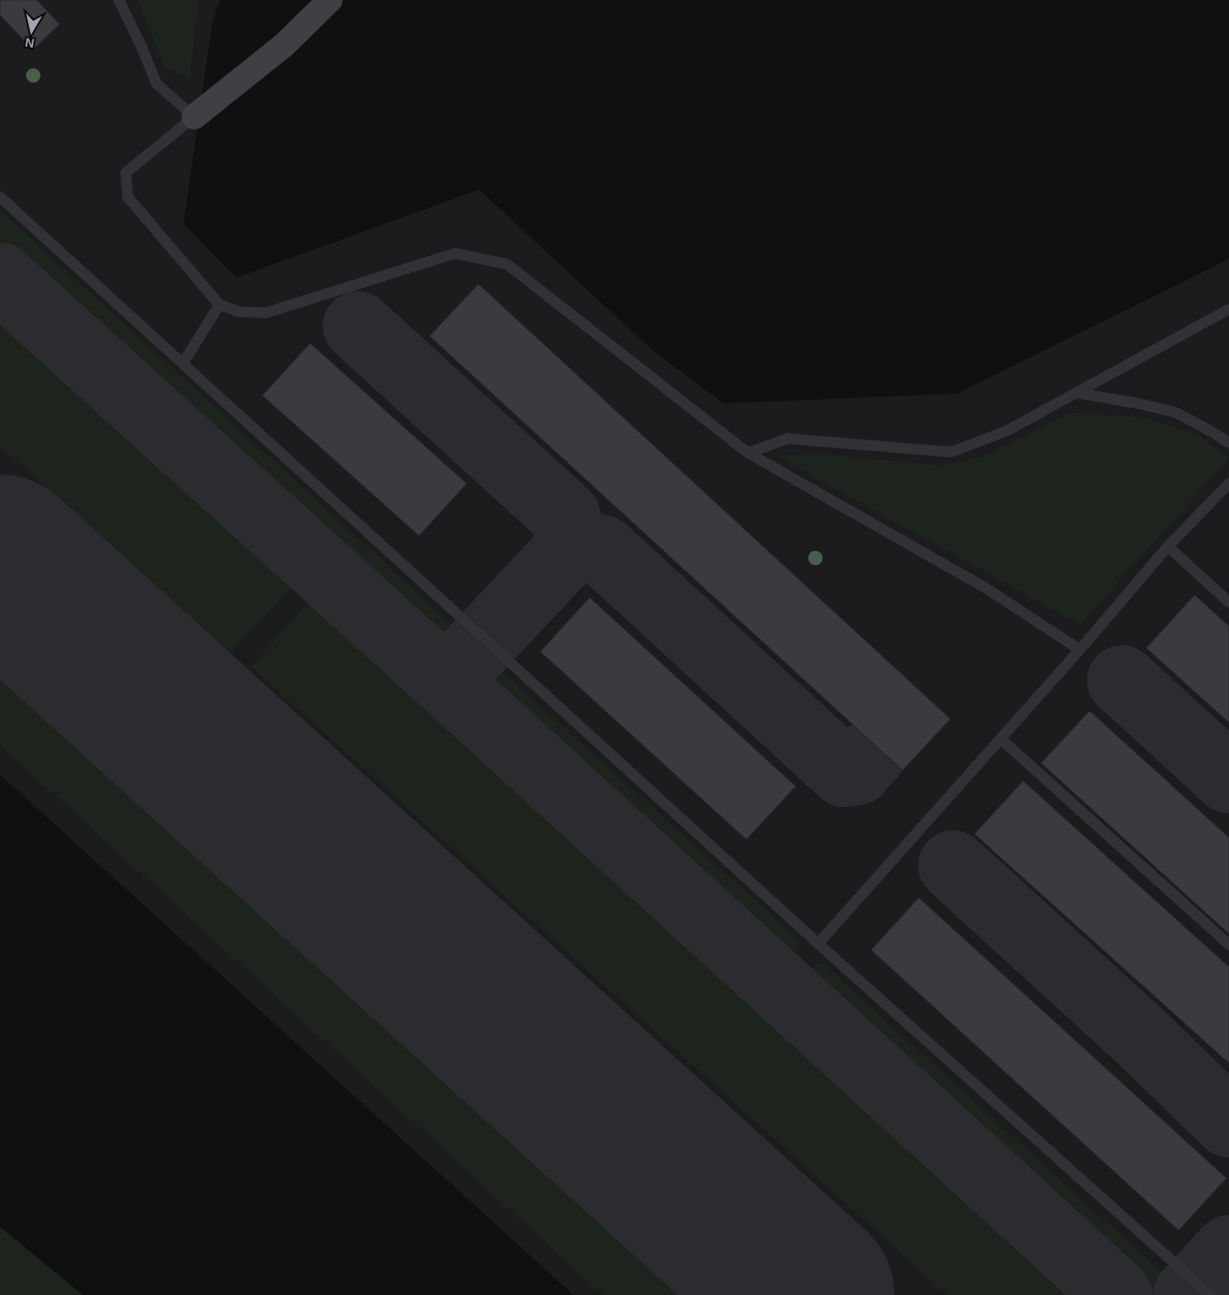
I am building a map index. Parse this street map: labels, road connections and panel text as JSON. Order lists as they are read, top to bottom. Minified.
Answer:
{"north":"bottom"}
